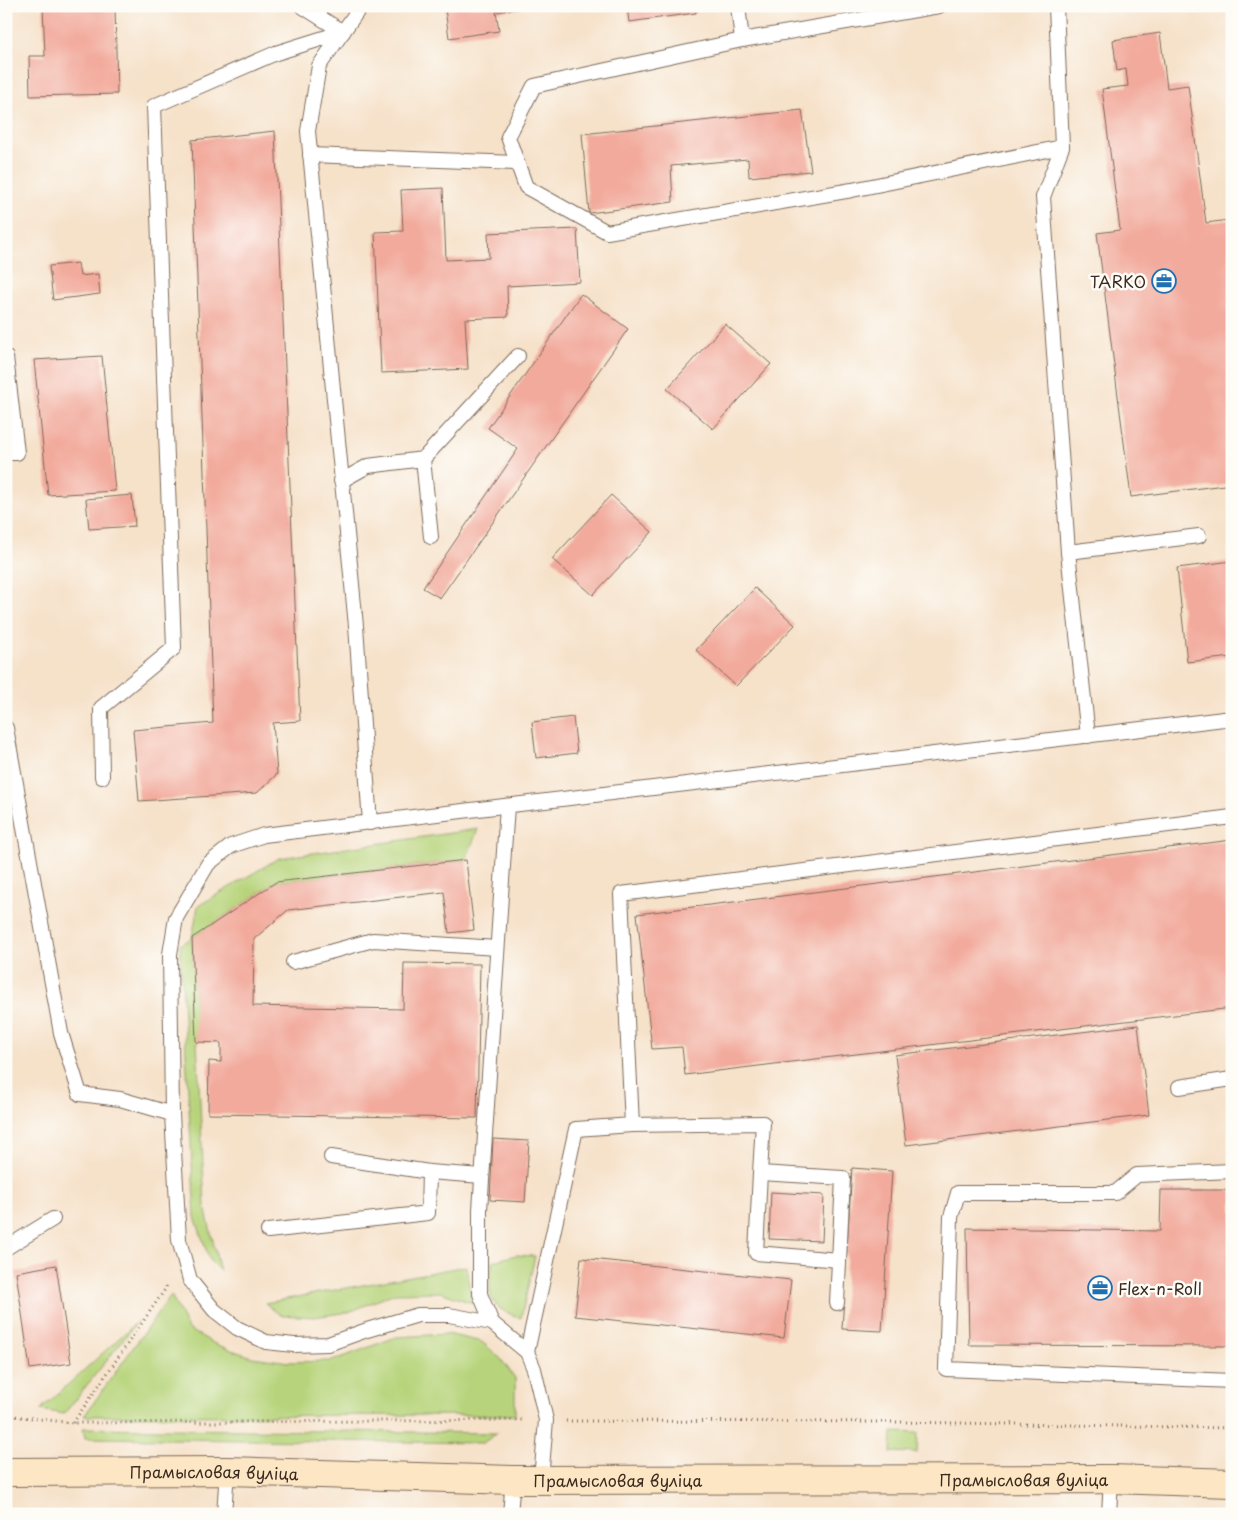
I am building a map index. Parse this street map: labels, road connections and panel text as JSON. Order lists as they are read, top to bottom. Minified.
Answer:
{"streets":{"main road":["Прамысловая вуліца"]},"places":{"office":["TARKO","Flex-n-Roll"]}}
